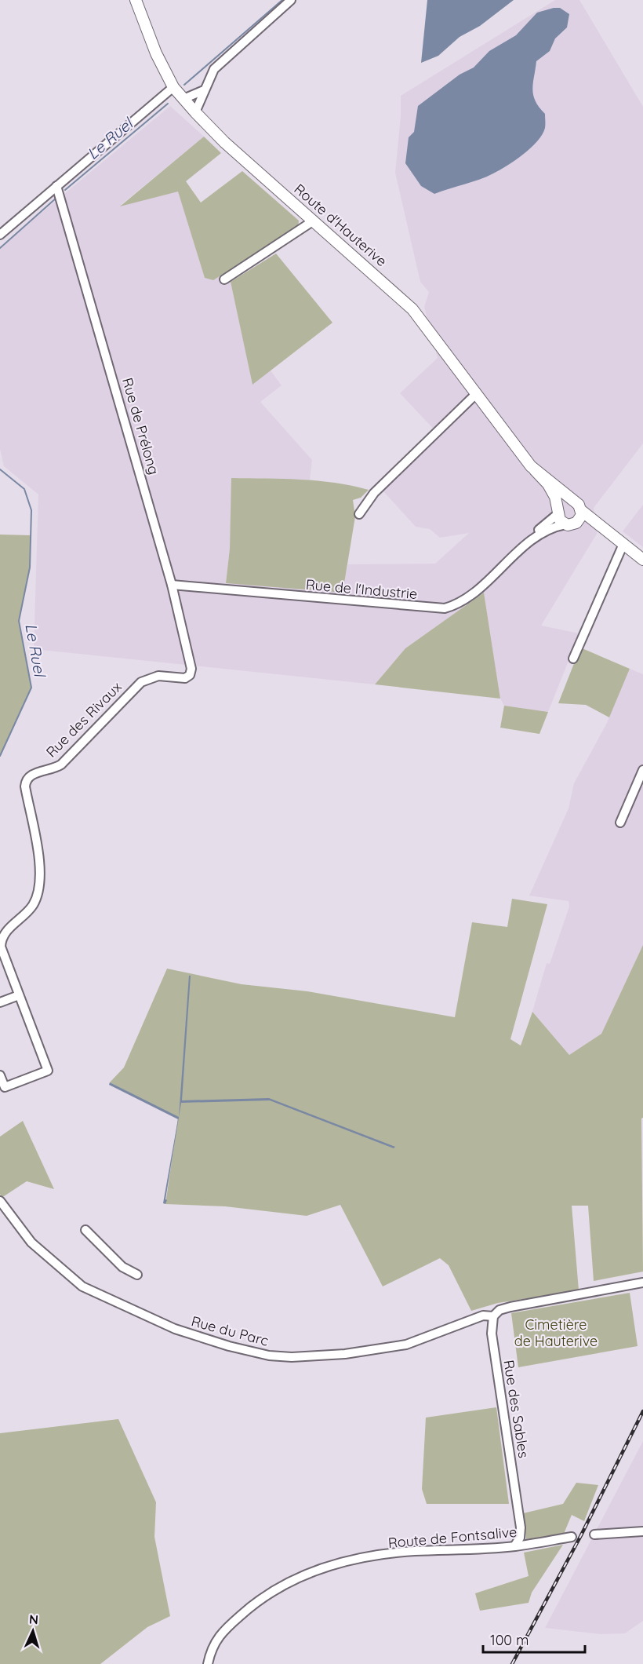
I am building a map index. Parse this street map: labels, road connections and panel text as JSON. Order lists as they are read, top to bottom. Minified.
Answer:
{"streets":{"main road":["Route d'Hauterive"],"street":["Rue de Prélong","Rue de l'Industrie","Rue des Rivaux","Rue du Parc","Rue des Sables","Route de Fontsalive"]},"crossings":[["Route d'Hauterive","Rue de l'Industrie"],["Rue de Prélong","Rue de l'Industrie"],["Rue de Prélong","Rue des Rivaux"],["Rue du Parc","Rue des Sables"],["Rue des Sables","Route de Fontsalive"]],"water":["Le Ruel"],"parks":["Cimetière de Hauterive"],"scale_bar":"100 m","north":"top"}
